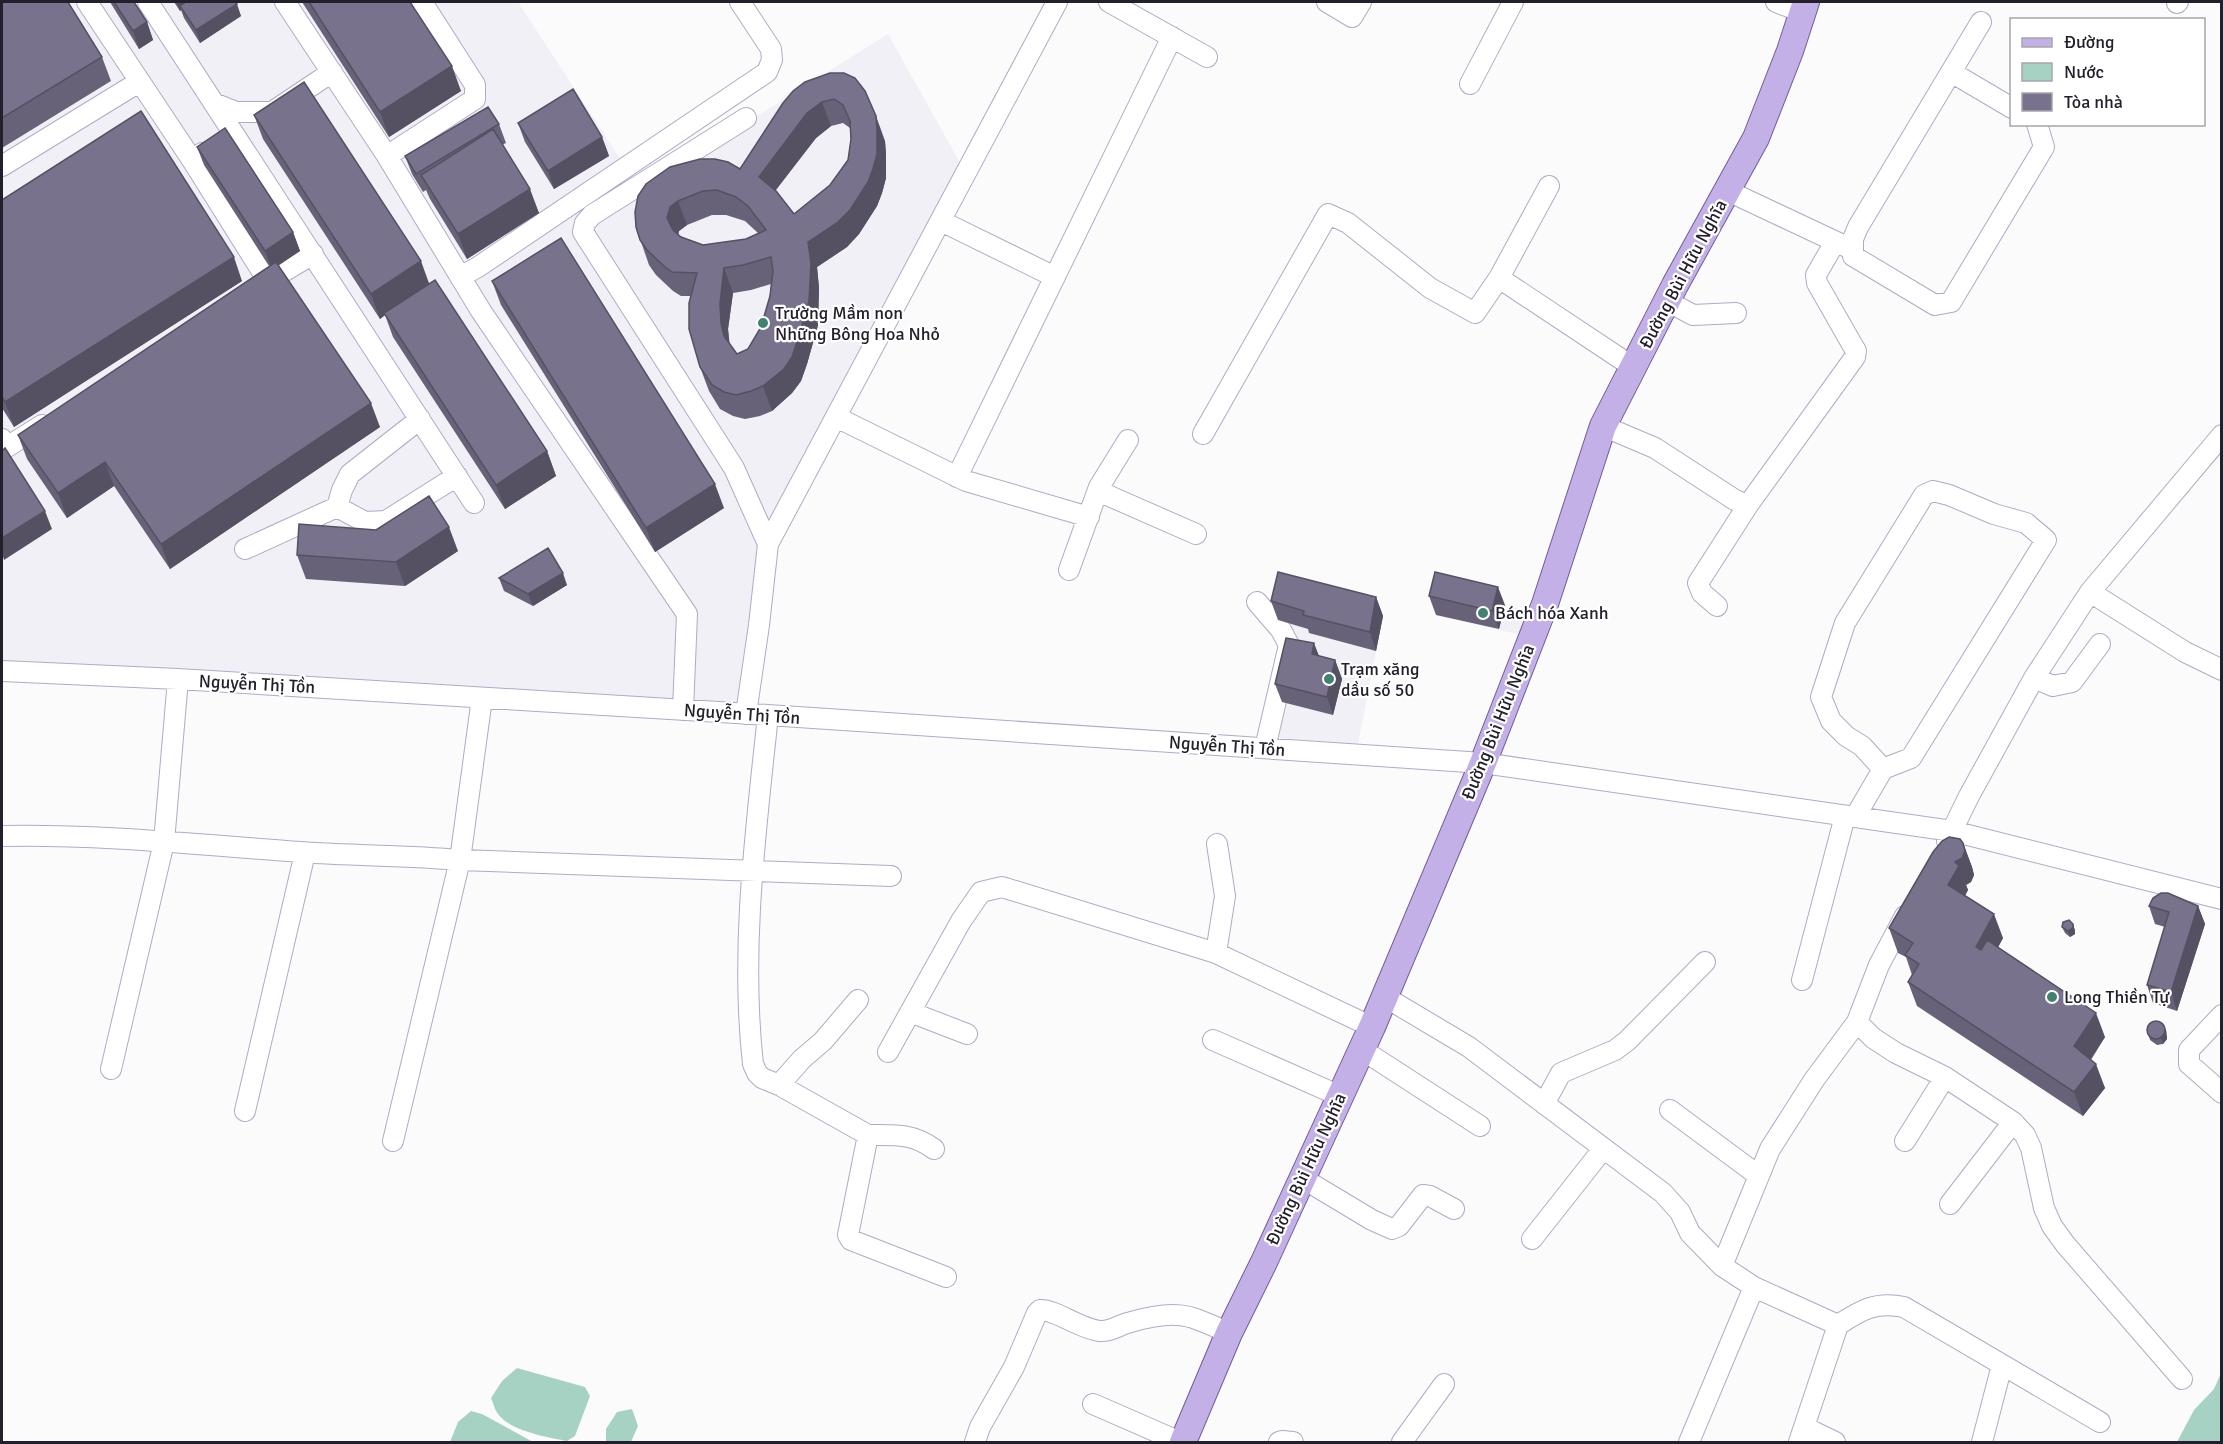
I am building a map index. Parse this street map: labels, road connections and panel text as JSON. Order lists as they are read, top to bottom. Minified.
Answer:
{"streets":{"main road":["Đường Bùi Hữu Nghĩa"],"street":["Nguyễn Thị Tồn"]},"crossings":[["Đường Bùi Hữu Nghĩa","Nguyễn Thị Tồn"]],"places":["Trường Mầm non Những Bông Hoa Nhỏ","Bách hóa Xanh","Trạm xăng dầu số 50","Long Thiền Tự"],"legend":["Đường","Nước","Tòa nhà"]}
